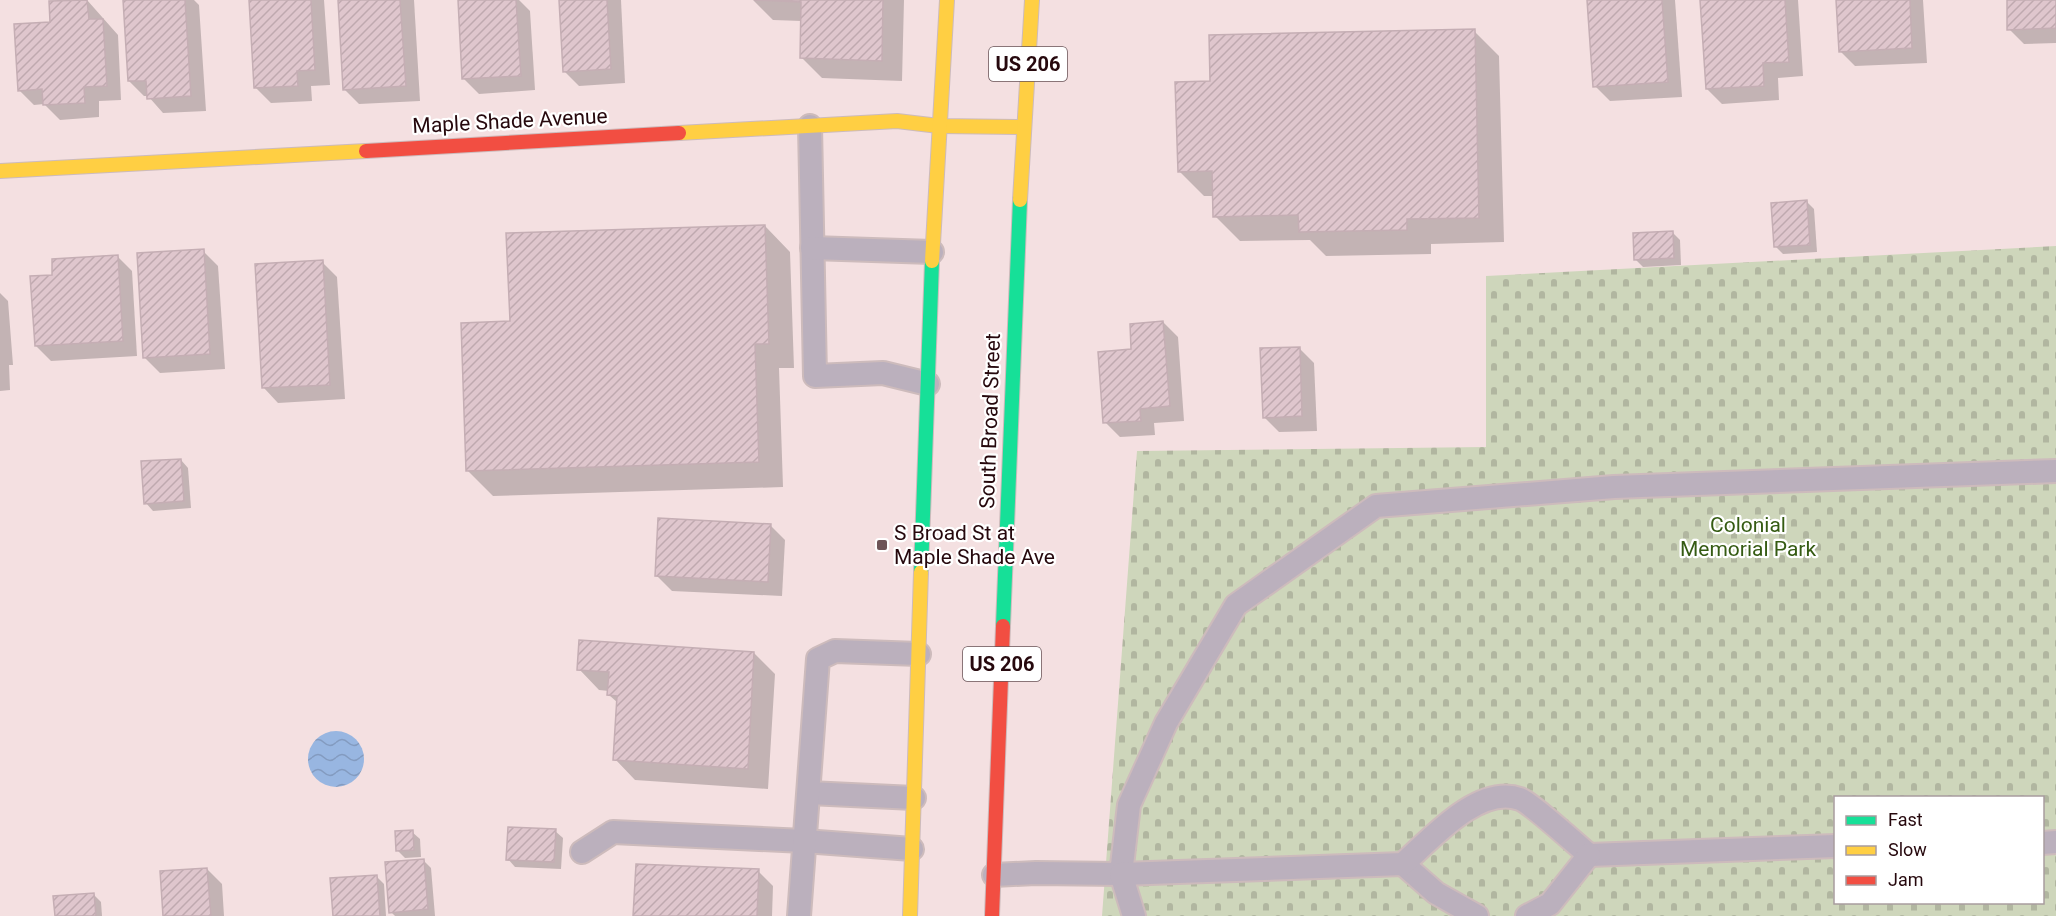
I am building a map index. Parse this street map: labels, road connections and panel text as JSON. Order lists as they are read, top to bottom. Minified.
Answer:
{"streets":{"main road":["US 206","Maple Shade Avenue","South Broad Street"]},"crossings":[["Maple Shade Avenue","South Broad Street"]],"parks":["Colonial Memorial Park"],"places":{"transit":["S Broad St at Maple Shade Ave"]},"legend":["Fast","Slow","Jam"]}
